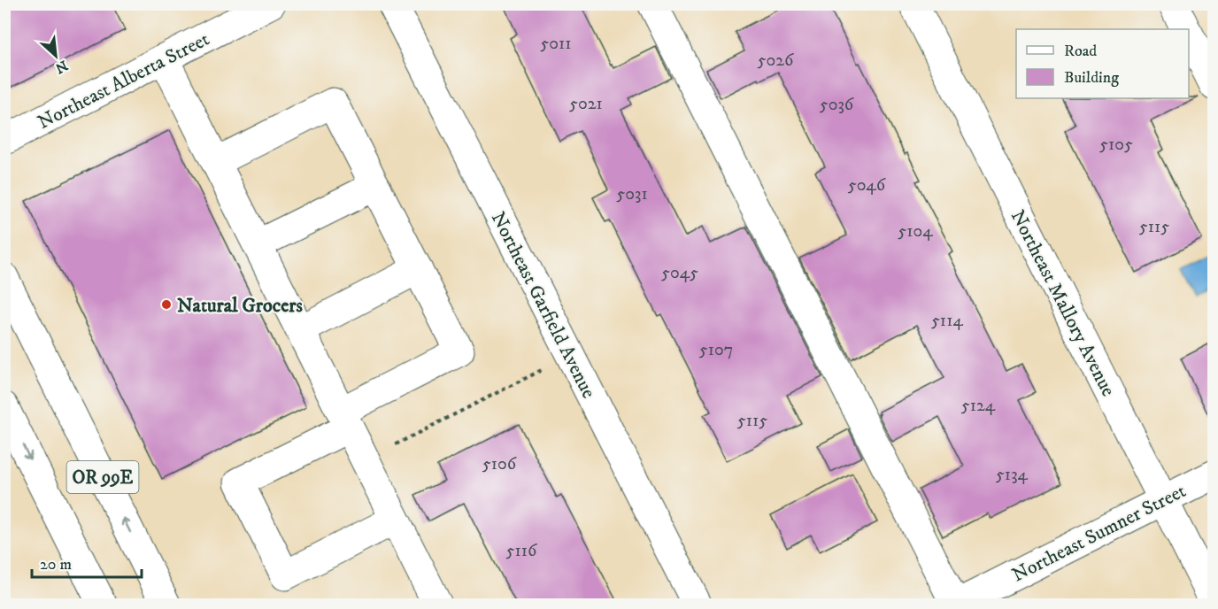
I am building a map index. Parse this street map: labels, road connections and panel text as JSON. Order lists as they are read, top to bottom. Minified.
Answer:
{"streets":{"street":["Northeast Alberta Street","Northeast Mallory Avenue","Northeast Garfield Avenue","OR 99E","Northeast Sumner Street"]},"crossings":[["Northeast Mallory Avenue","Northeast Sumner Street"]],"places":["Natural Grocers"],"house_numbers":["5011","5026","5021","5036","5105","5046","5031","5115","5104","5045","5114","5107","5124","5115","5106","5134","5116"],"legend":["Road","Building"],"scale_bar":"20 m","north":"bottom right"}
